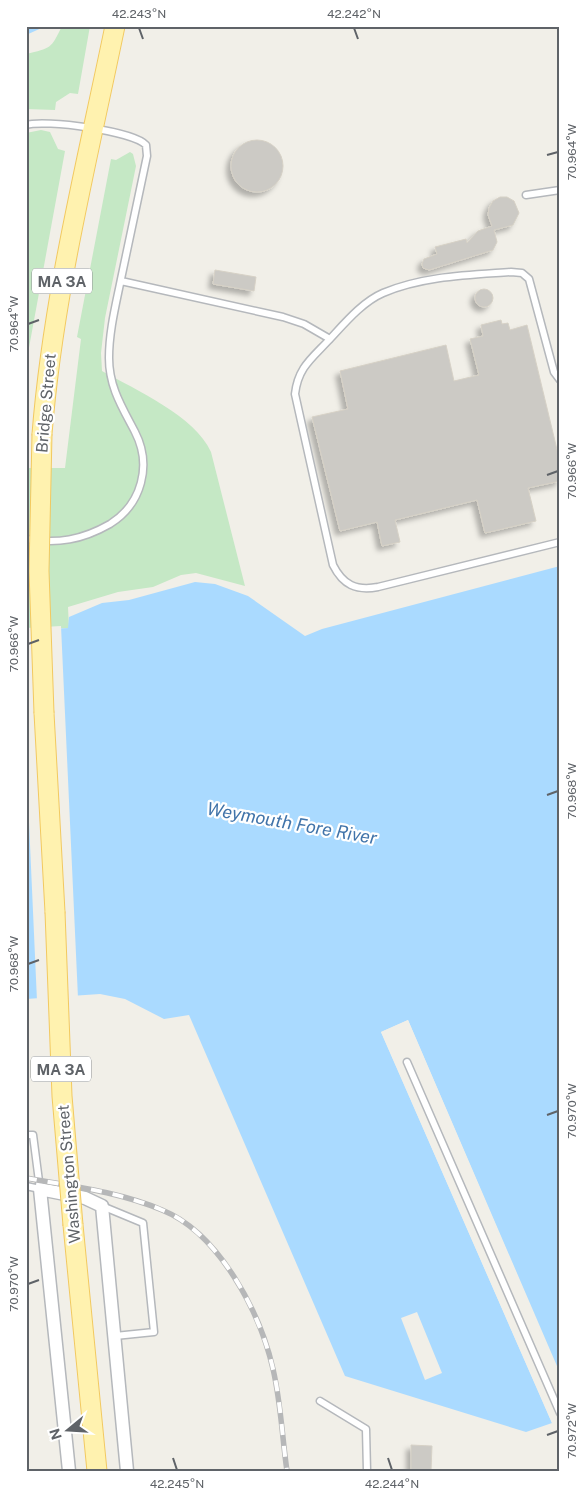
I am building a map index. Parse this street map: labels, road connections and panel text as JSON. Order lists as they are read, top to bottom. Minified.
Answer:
{"streets":{"main road":["MA 3A","Bridge Street","Washington Street"]},"crossings":[["Bridge Street","Washington Street"]],"water":["Weymouth Fore River"],"north":"left","coordinates":["42.243°N","42.242°N","70.964°W","70.966°W","70.968°W","70.970°W","70.972°W","42.245°N","42.244°N"]}
